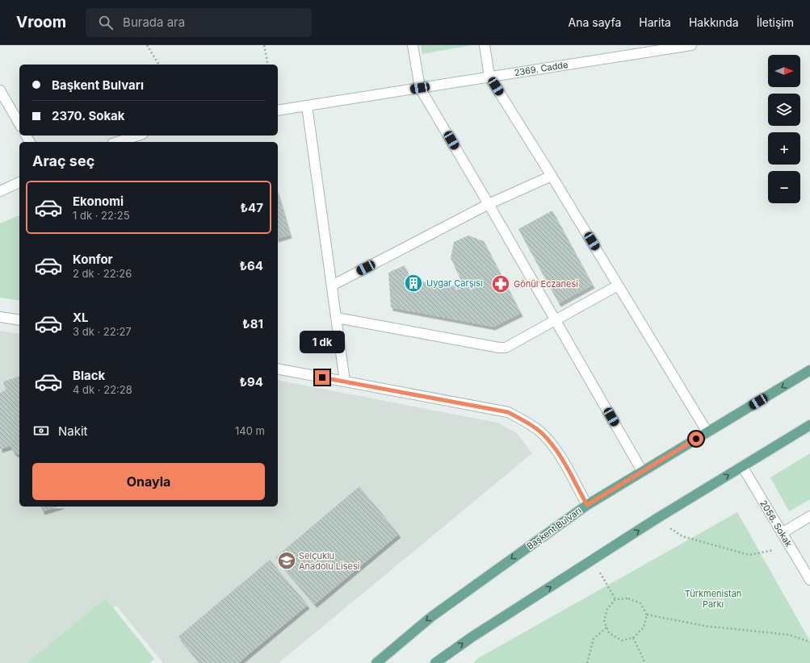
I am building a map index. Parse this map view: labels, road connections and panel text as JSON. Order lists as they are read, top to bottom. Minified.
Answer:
{"streets":{"main road":["Başkent Bulvarı"],"street":["2369. Cadde","2056. Sokak"]},"parks":["Türkmenistan Parkı"],"places":{"building":["Uygar Çarşısı"],"pharmacy":["Gönül Eczanesi"],"school or university":["Selçuklu Anadolu Lisesi"]},"north":"right","page":{"header":"Vroom","search":"Burada ara","nav":["Ana sayfa","Harita","Hakkında","İletişim"],"map_buttons":["+","−"],"banner":["Başkent Bulvarı","2370. Sokak"],"heading":"Araç seç","list":[{"name":"Ekonomi","note":"1 dk · 22:25","value":"₺47"},{"name":"Konfor","note":"2 dk · 22:26","value":"₺64"},{"name":"XL","note":"3 dk · 22:27","value":"₺81"},{"name":"Black","note":"4 dk · 22:28","value":"₺94"}],"bubble":"1 dk","pay":["Nakit","140 m"],"buttons":"Onayla"}}
